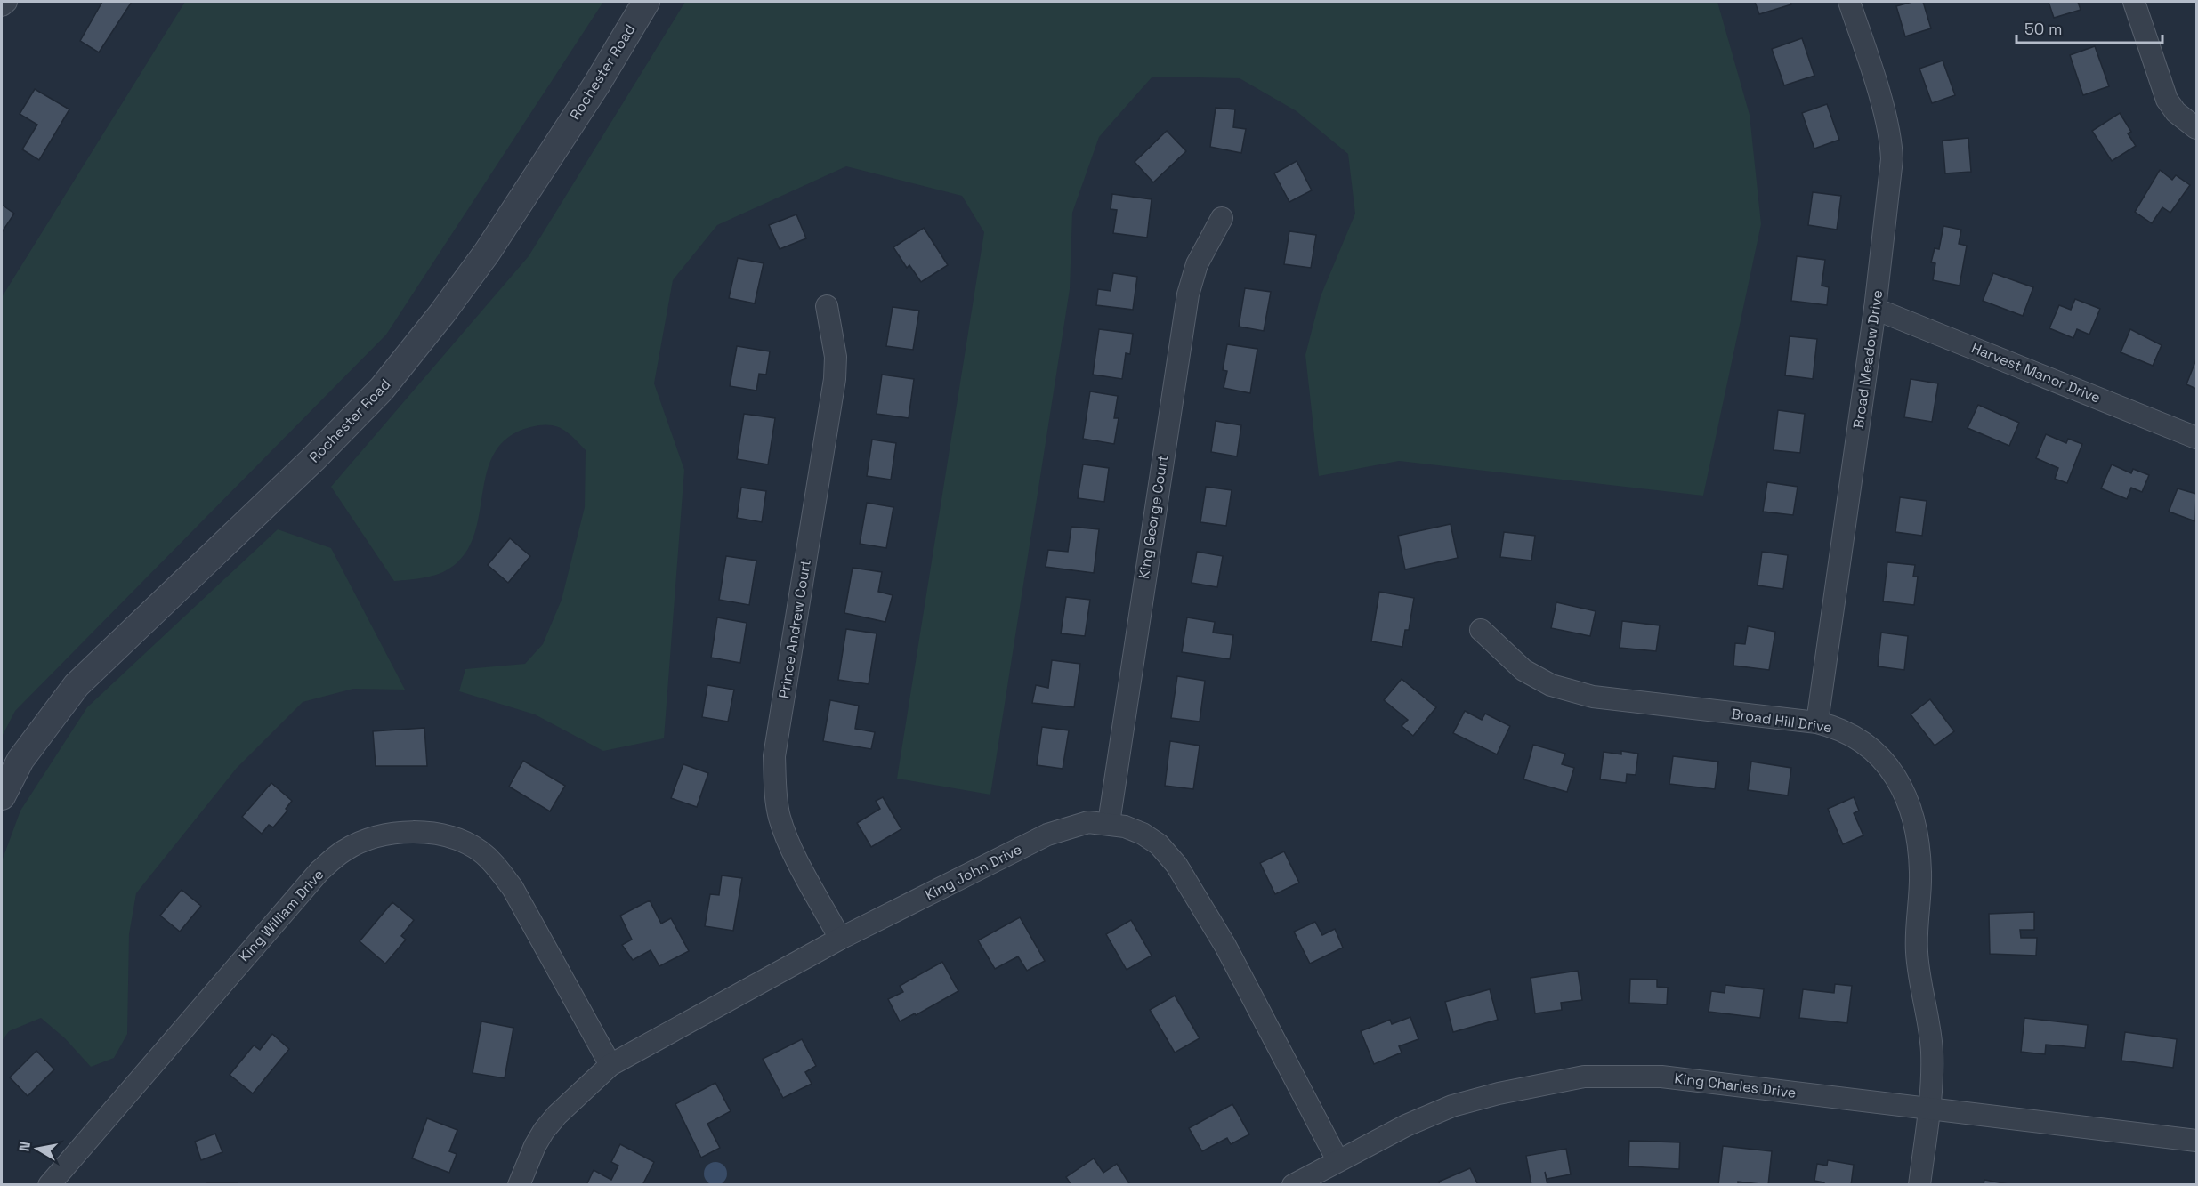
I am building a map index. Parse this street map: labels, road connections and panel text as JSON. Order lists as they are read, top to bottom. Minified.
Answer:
{"streets":{"street":["Rochester Road","Broad Meadow Drive","Harvest Manor Drive","King George Court","Prince Andrew Court","Broad Hill Drive","King John Drive","King William Drive","King Charles Drive"]},"crossings":[["Broad Meadow Drive","Harvest Manor Drive"],["Broad Meadow Drive","Broad Hill Drive"],["King George Court","King John Drive"],["Prince Andrew Court","King John Drive"],["Broad Hill Drive","King Charles Drive"],["King John Drive","King William Drive"],["King John Drive","King Charles Drive"]],"scale_bar":"50 m","north":"left"}
